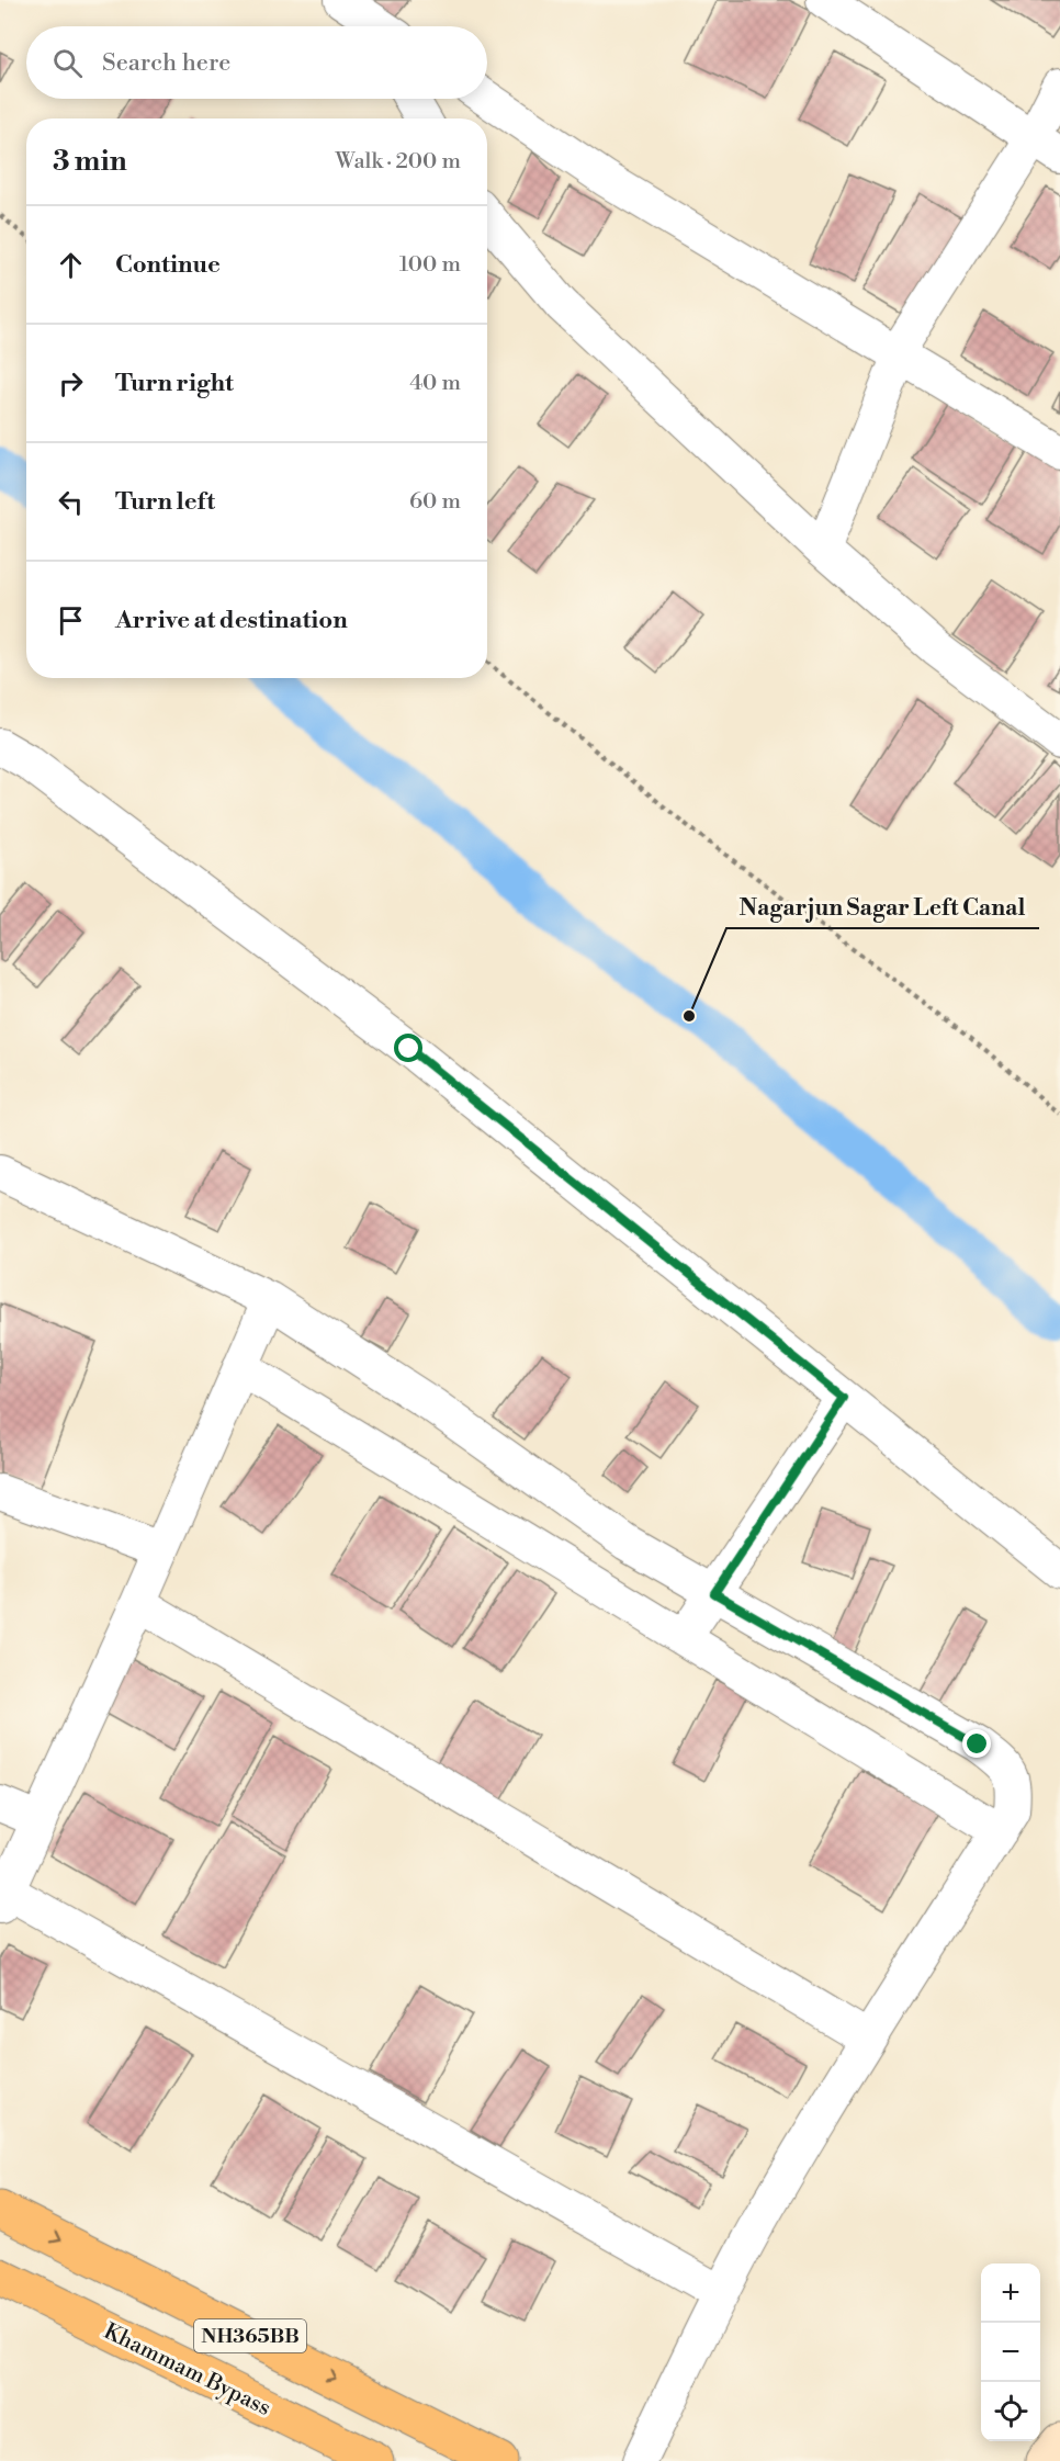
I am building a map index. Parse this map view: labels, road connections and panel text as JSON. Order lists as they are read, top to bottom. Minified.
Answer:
{"streets":{"highway":["NH365BB","Khammam Bypass"]},"places":["Nagarjun Sagar Left Canal"],"page":{"search":"Search here","heading":["3 min","Walk · 200 m"],"list":[["Continue","100 m"],["Turn right","40 m"],["Turn left","60 m"],"Arrive at destination"],"map_buttons":["+","−"]}}
